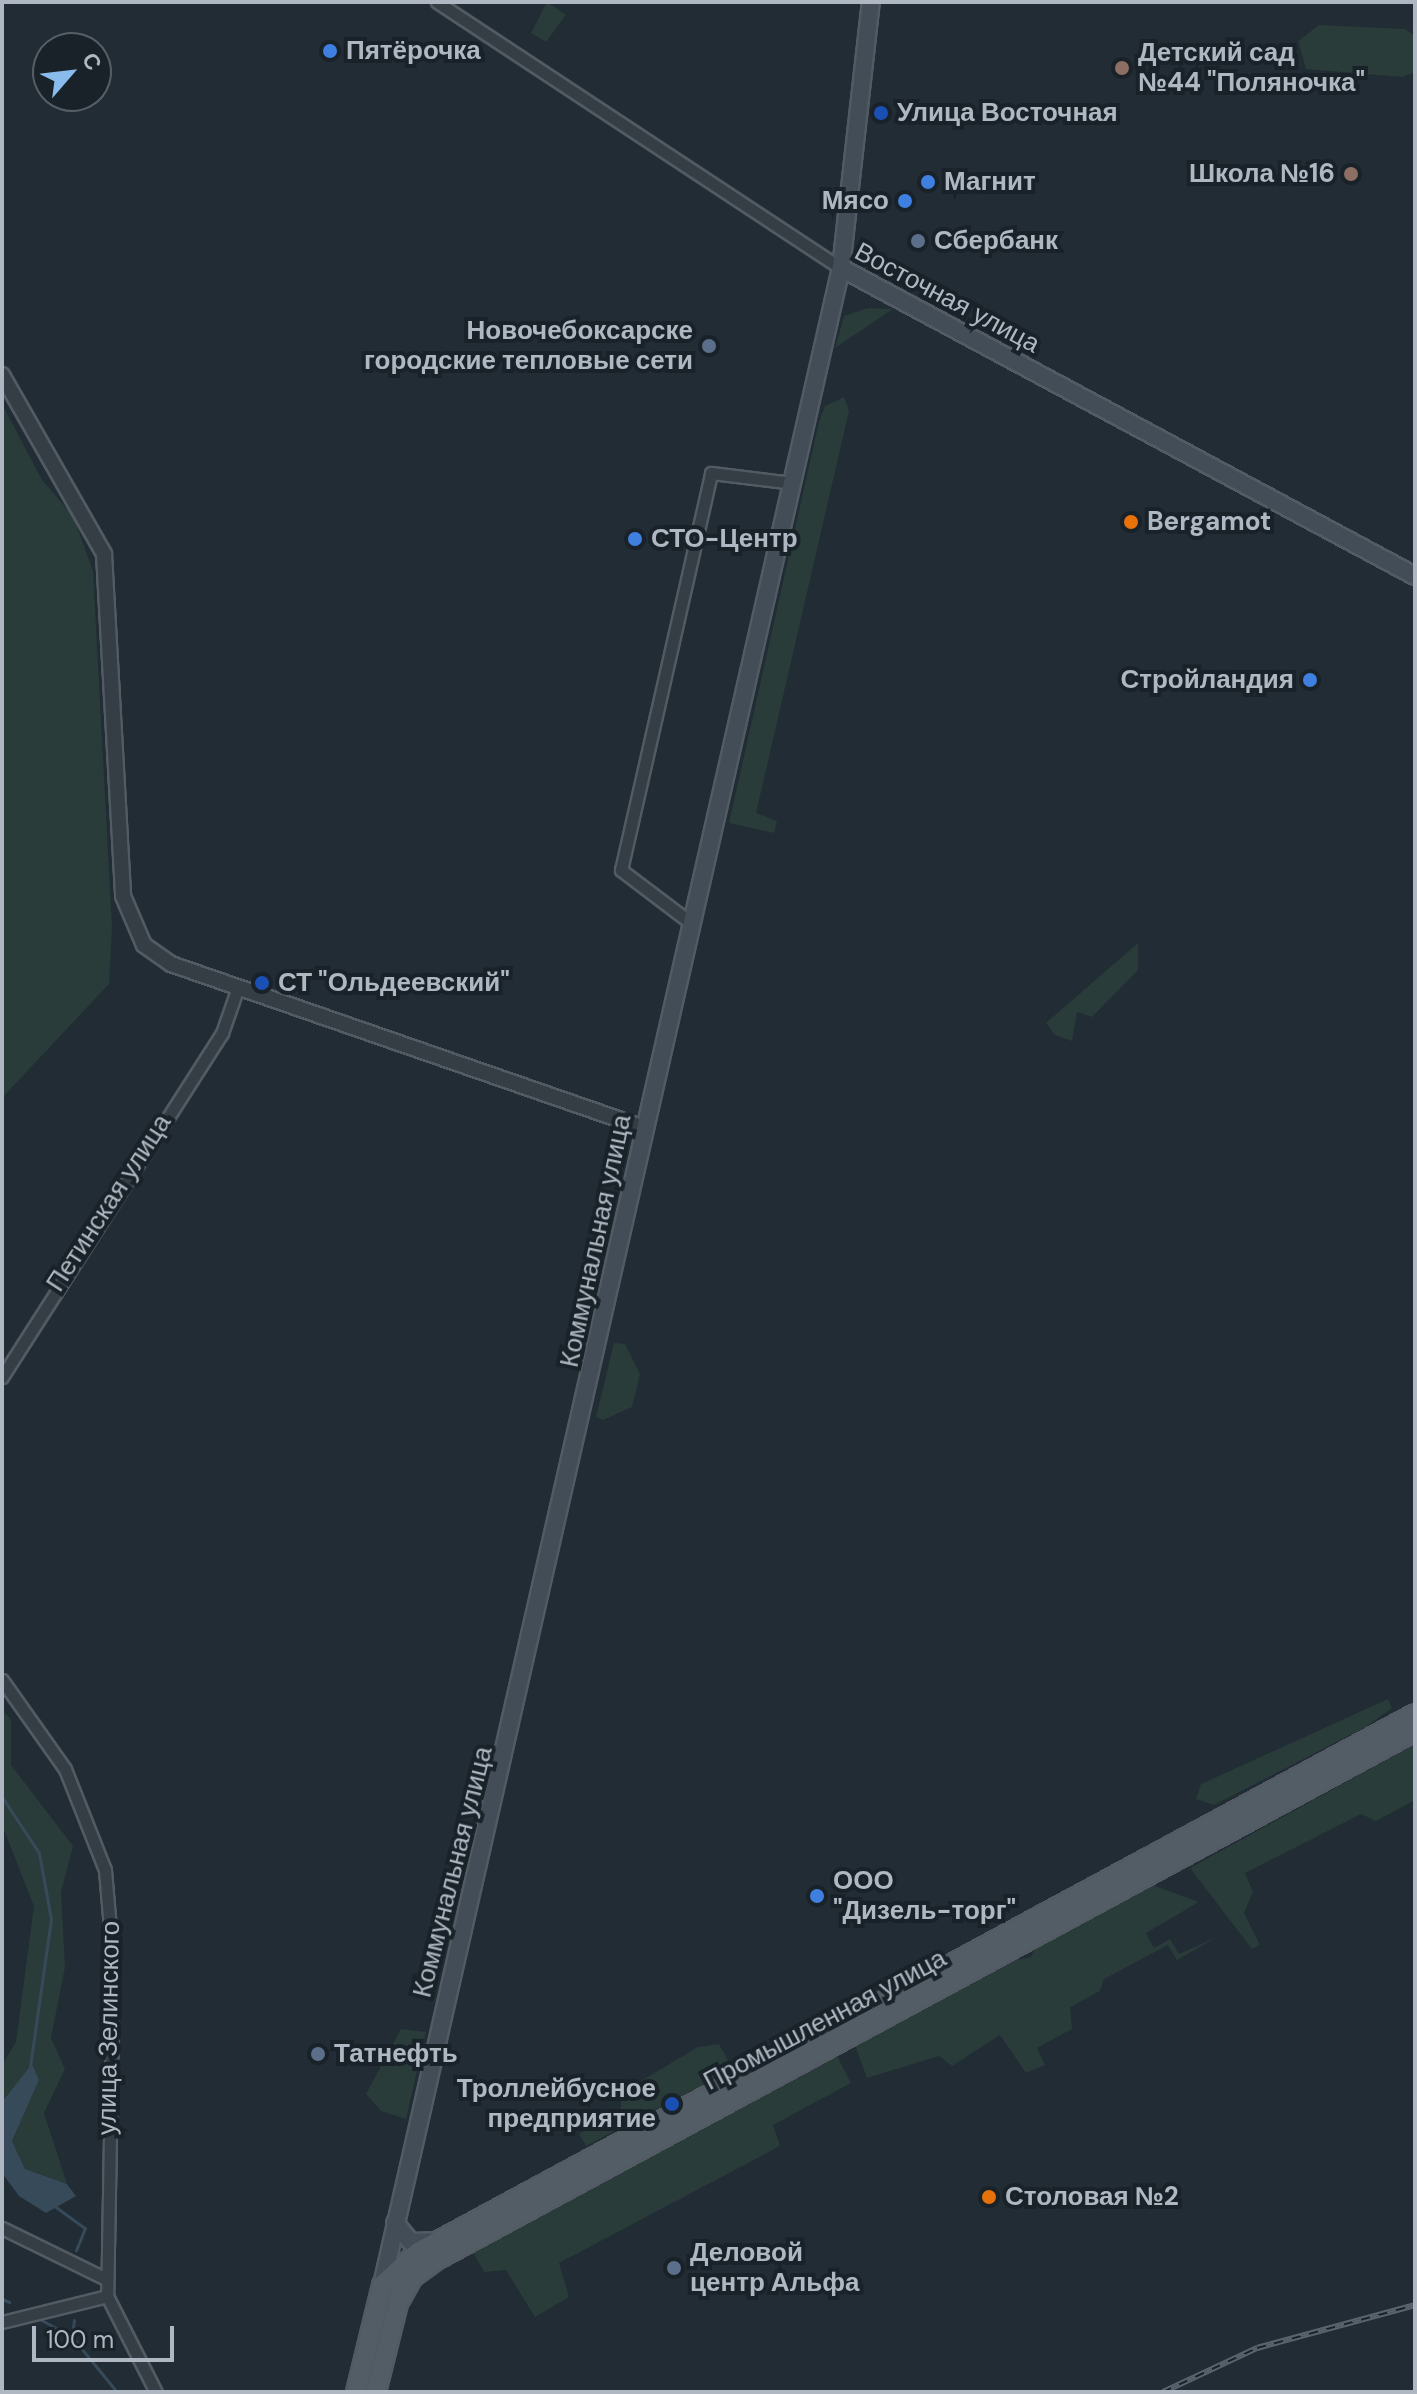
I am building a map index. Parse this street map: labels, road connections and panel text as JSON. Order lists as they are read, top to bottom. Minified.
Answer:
{"streets":{"main road":["Восточная улица","Коммунальная улица","Промышленная улица"],"street":["Петинская улица","улица Зелинского"]},"crossings":[["Восточная улица","Коммунальная улица"],["Коммунальная улица","Промышленная улица"]],"places":["Пятёрочка","Детский сад №44 \"Поляночка\"","Улица Восточная","Школа №16","Магнит","Мясо","Сбербанк","Новочебоксарске городские тепловые сети","Bergamot","СТО-Центр","Стройландия","СТ \"Ольдеевский\"","ООО \"Дизель-торг\"","Татнефть","Троллейбусное предприятие","Столовая №2","Деловой центр Альфа"],"scale_bar":"100 m","north":"top right"}
